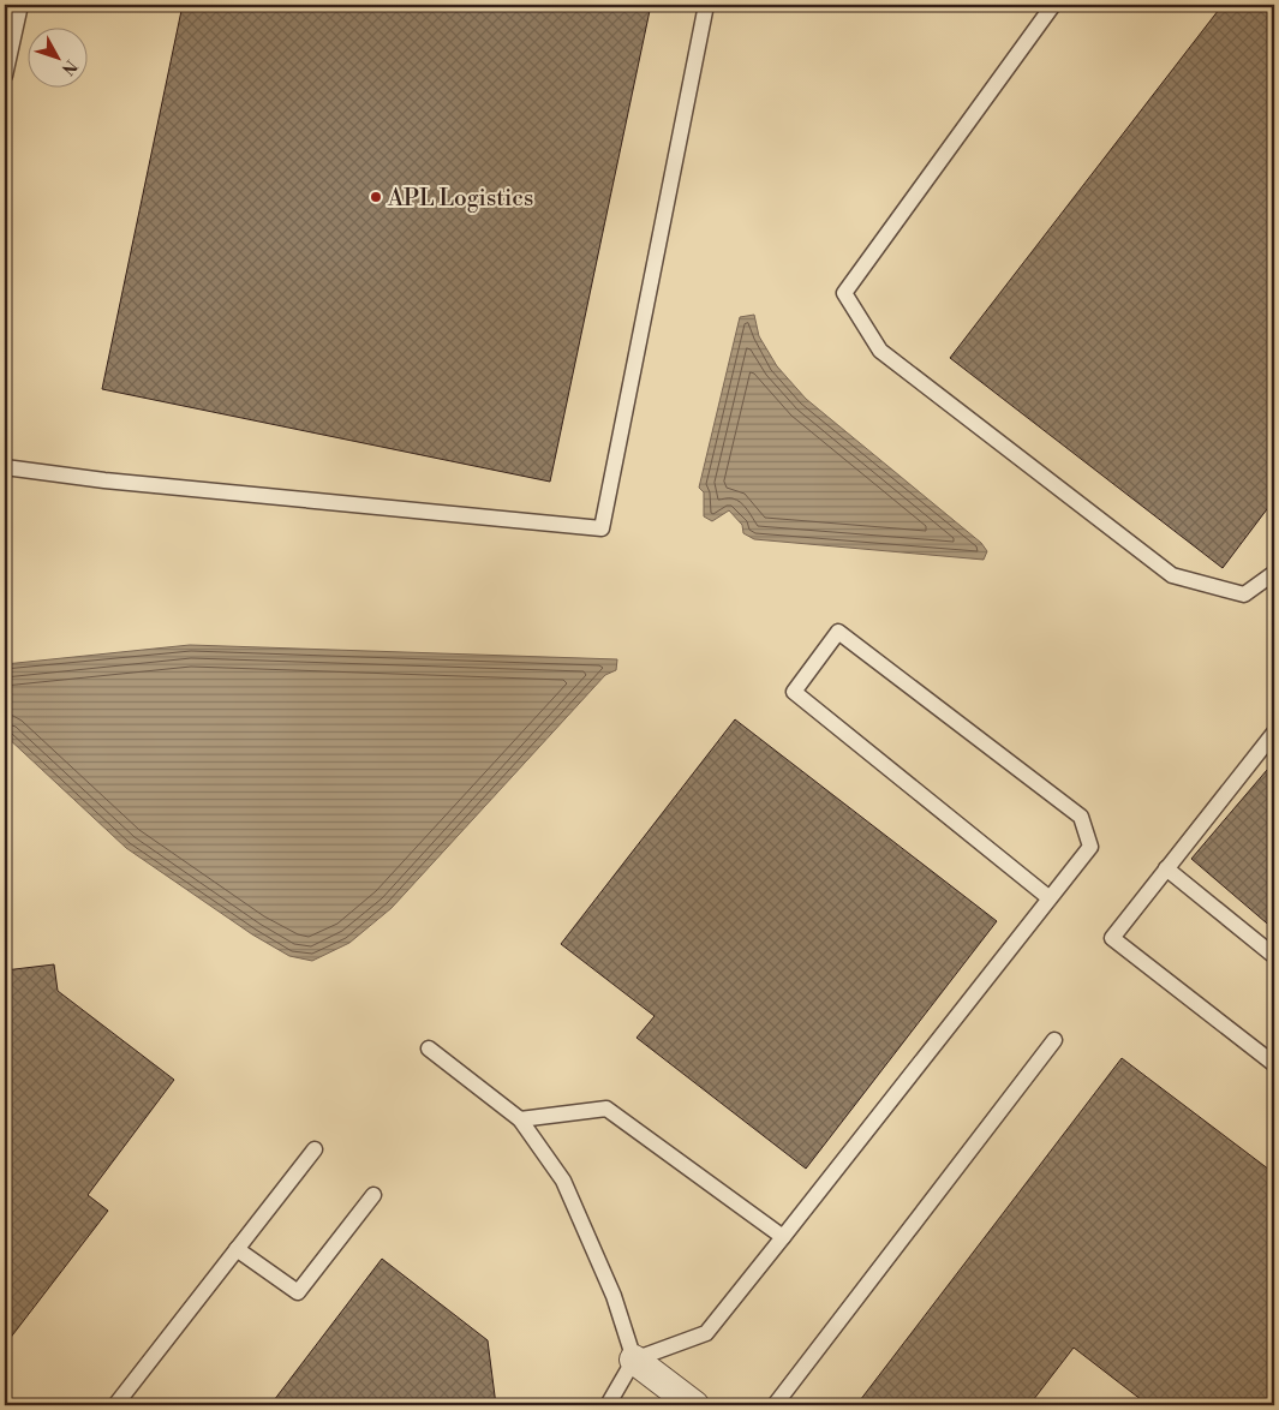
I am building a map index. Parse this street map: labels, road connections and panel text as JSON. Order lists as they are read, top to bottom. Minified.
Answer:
{"places":["APL Logistics"],"north":"bottom right"}
